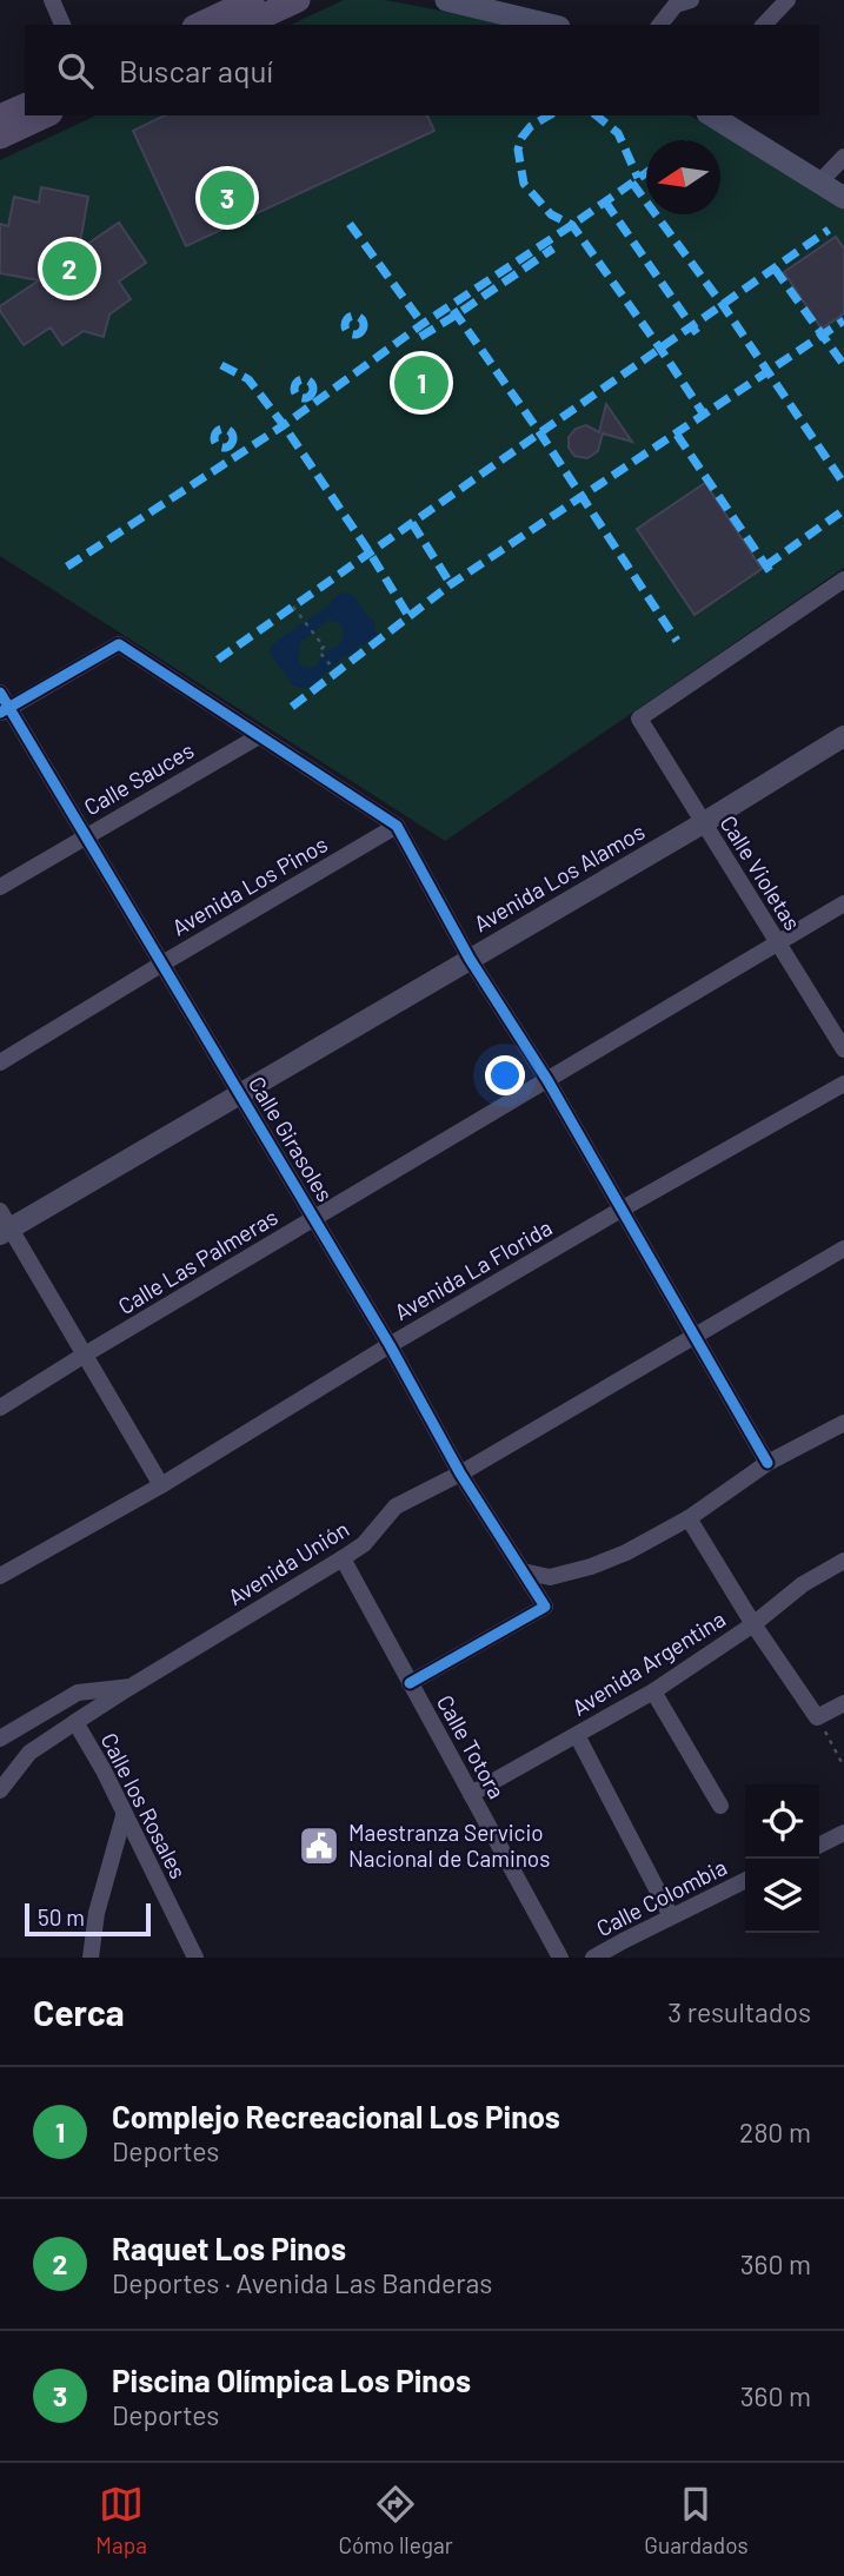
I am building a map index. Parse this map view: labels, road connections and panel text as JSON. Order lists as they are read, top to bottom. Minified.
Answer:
{"streets":{"street":["Calle Sauces","Calle Violetas","Avenida Los Alamos","Avenida Los Pinos","Calle Girasoles","Calle Las Palmeras","Avenida La Florida","Avenida Unión","Avenida Argentina","Calle Totora","Calle los Rosales","Calle Colombia"]},"crossings":[["Calle Sauces","Calle Girasoles"],["Calle Violetas","Avenida Los Alamos"],["Calle Violetas","Calle Las Palmeras"],["Avenida Los Alamos","Calle Girasoles"],["Avenida Los Pinos","Calle Girasoles"],["Calle Girasoles","Calle Las Palmeras"],["Calle Girasoles","Avenida La Florida"],["Calle Girasoles","Avenida Unión"],["Calle Girasoles","Calle Totora"],["Avenida Unión","Calle Totora"],["Avenida Unión","Calle los Rosales"],["Avenida Argentina","Calle Totora"]],"places":{"public building":["Maestranza Servicio Nacional de Caminos"]},"scale_bar":"50 m","north":"left","page":{"search":"Buscar aquí","pins":["3","2","1"],"scale":"50 m","heading":["Cerca","3 resultados"],"list":[{"mark":"1","name":"Complejo Recreacional Los Pinos","note":"Deportes","value":"280 m"},{"mark":"2","name":"Raquet Los Pinos","note":"Deportes · Avenida Las Banderas","value":"360 m"},{"mark":"3","name":"Piscina Olímpica Los Pinos","note":"Deportes","value":"360 m"}],"nav":["Mapa","Cómo llegar","Guardados"]}}
